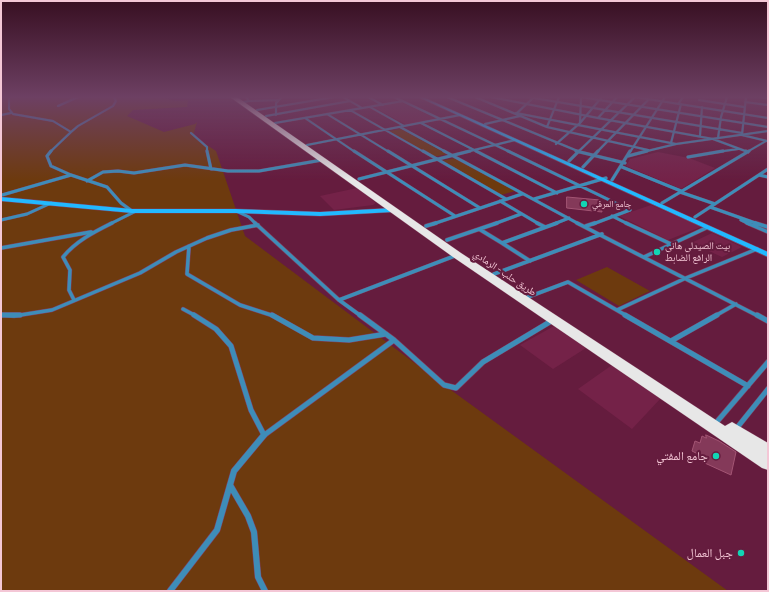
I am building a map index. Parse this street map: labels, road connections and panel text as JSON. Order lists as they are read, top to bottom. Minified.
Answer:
{"streets":{"highway":["طريق حلب - الرمادي"]},"places":["جامع العرفي","بيت الصيدلي هاني الرافع الضابط","جامع المفتي","جبل العمال"]}
